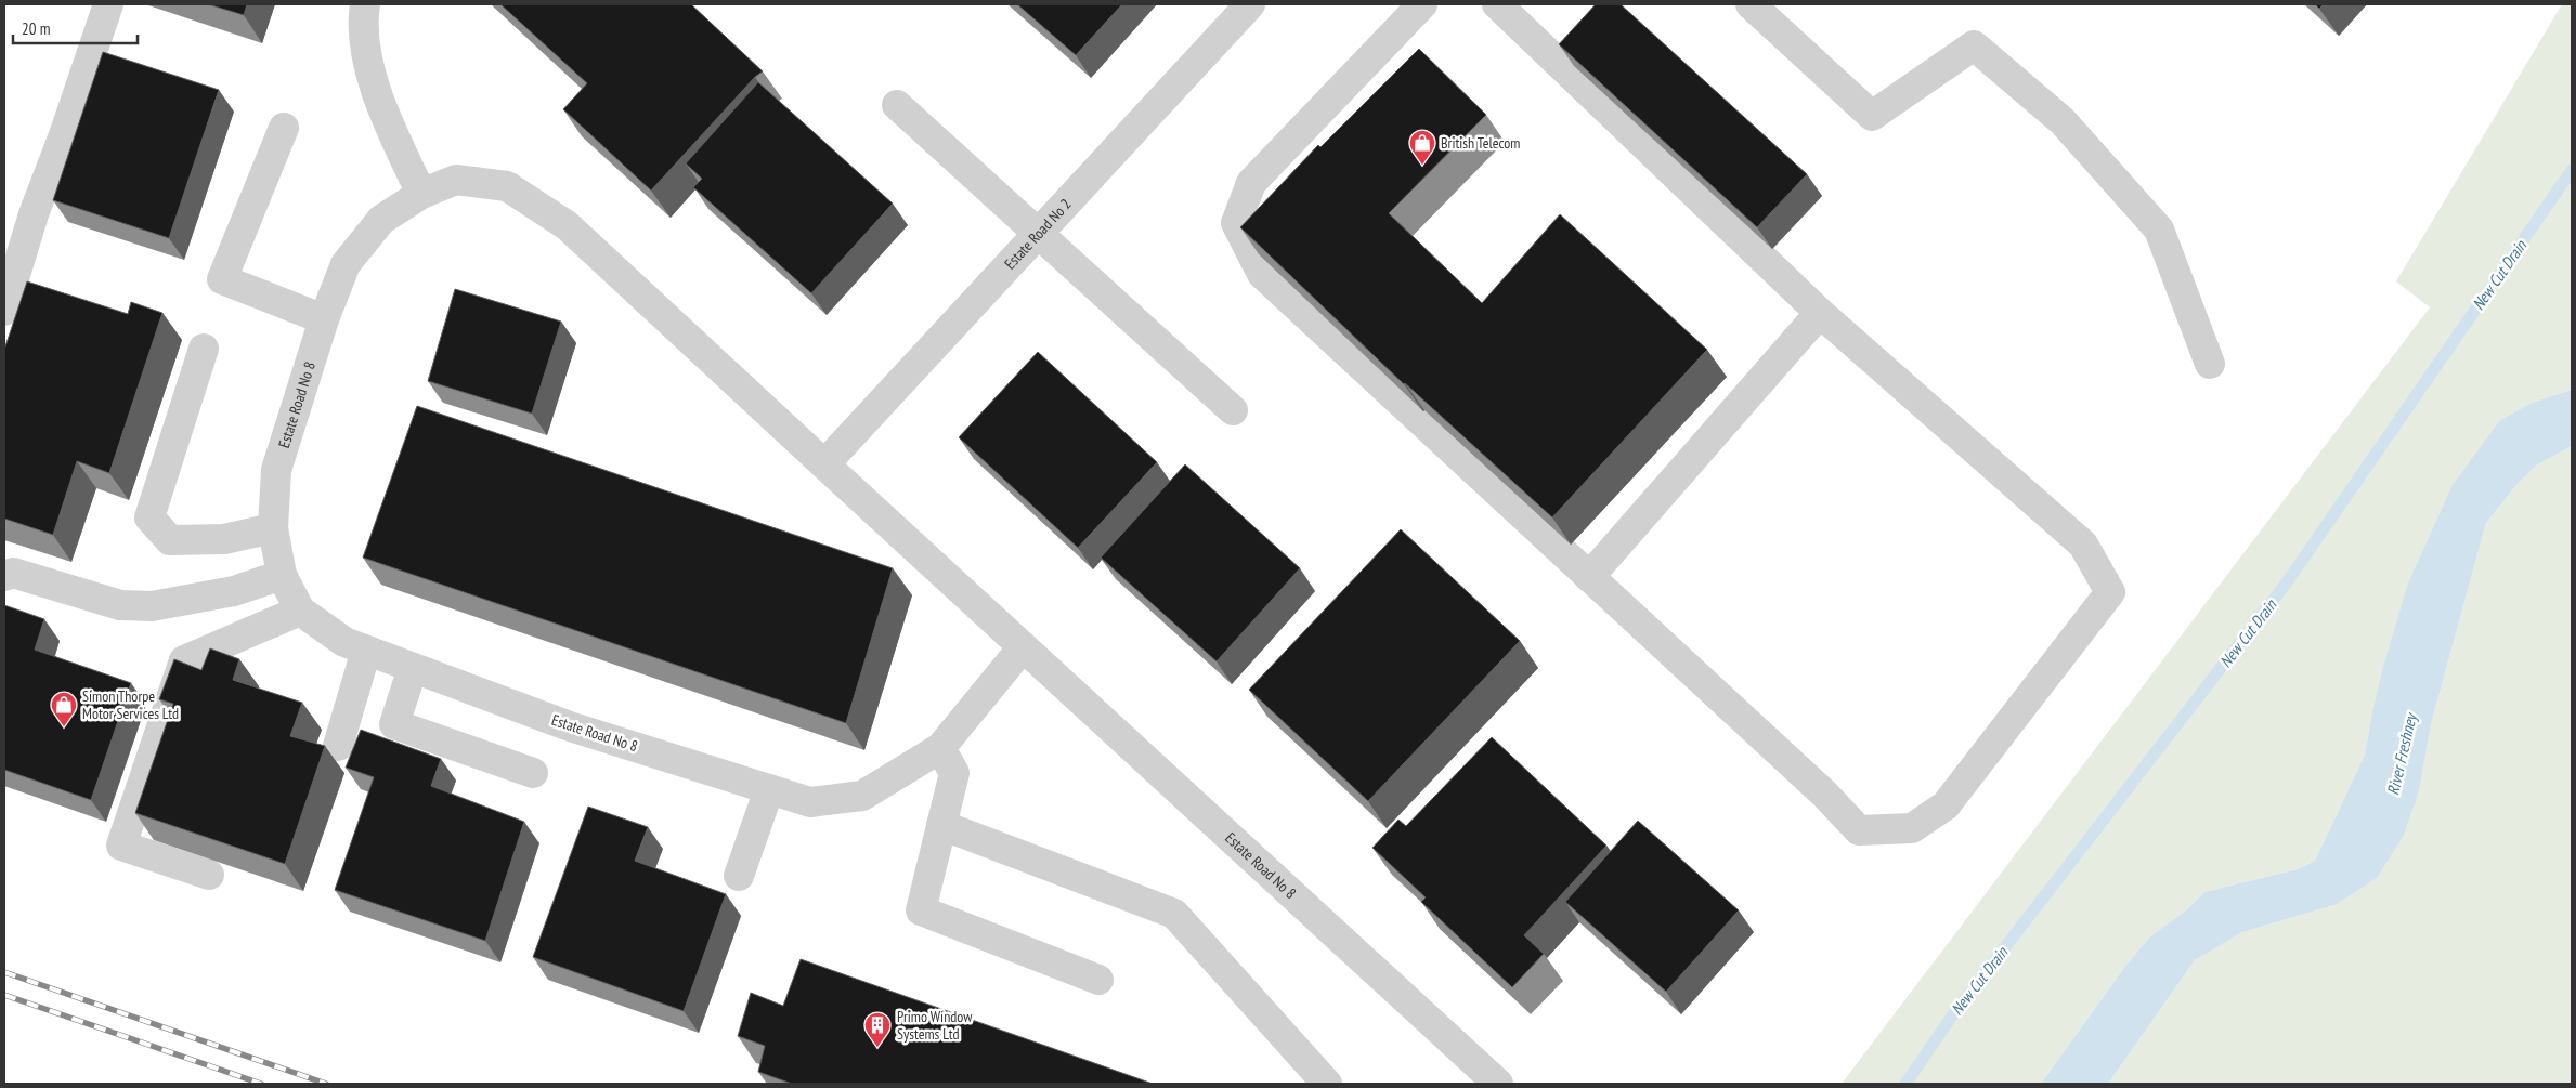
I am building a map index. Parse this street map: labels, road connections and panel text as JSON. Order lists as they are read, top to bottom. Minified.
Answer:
{"streets":{"street":["Estate Road No 2","Estate Road No 8"]},"crossings":[["Estate Road No 2","Estate Road No 8"]],"water":["New Cut Drain","River Freshney"],"places":{"shop":["British Telecom","Simon Thorpe Motor Services Ltd"],"building":["Primo Window Systems Ltd"]},"scale_bar":"20 m"}
